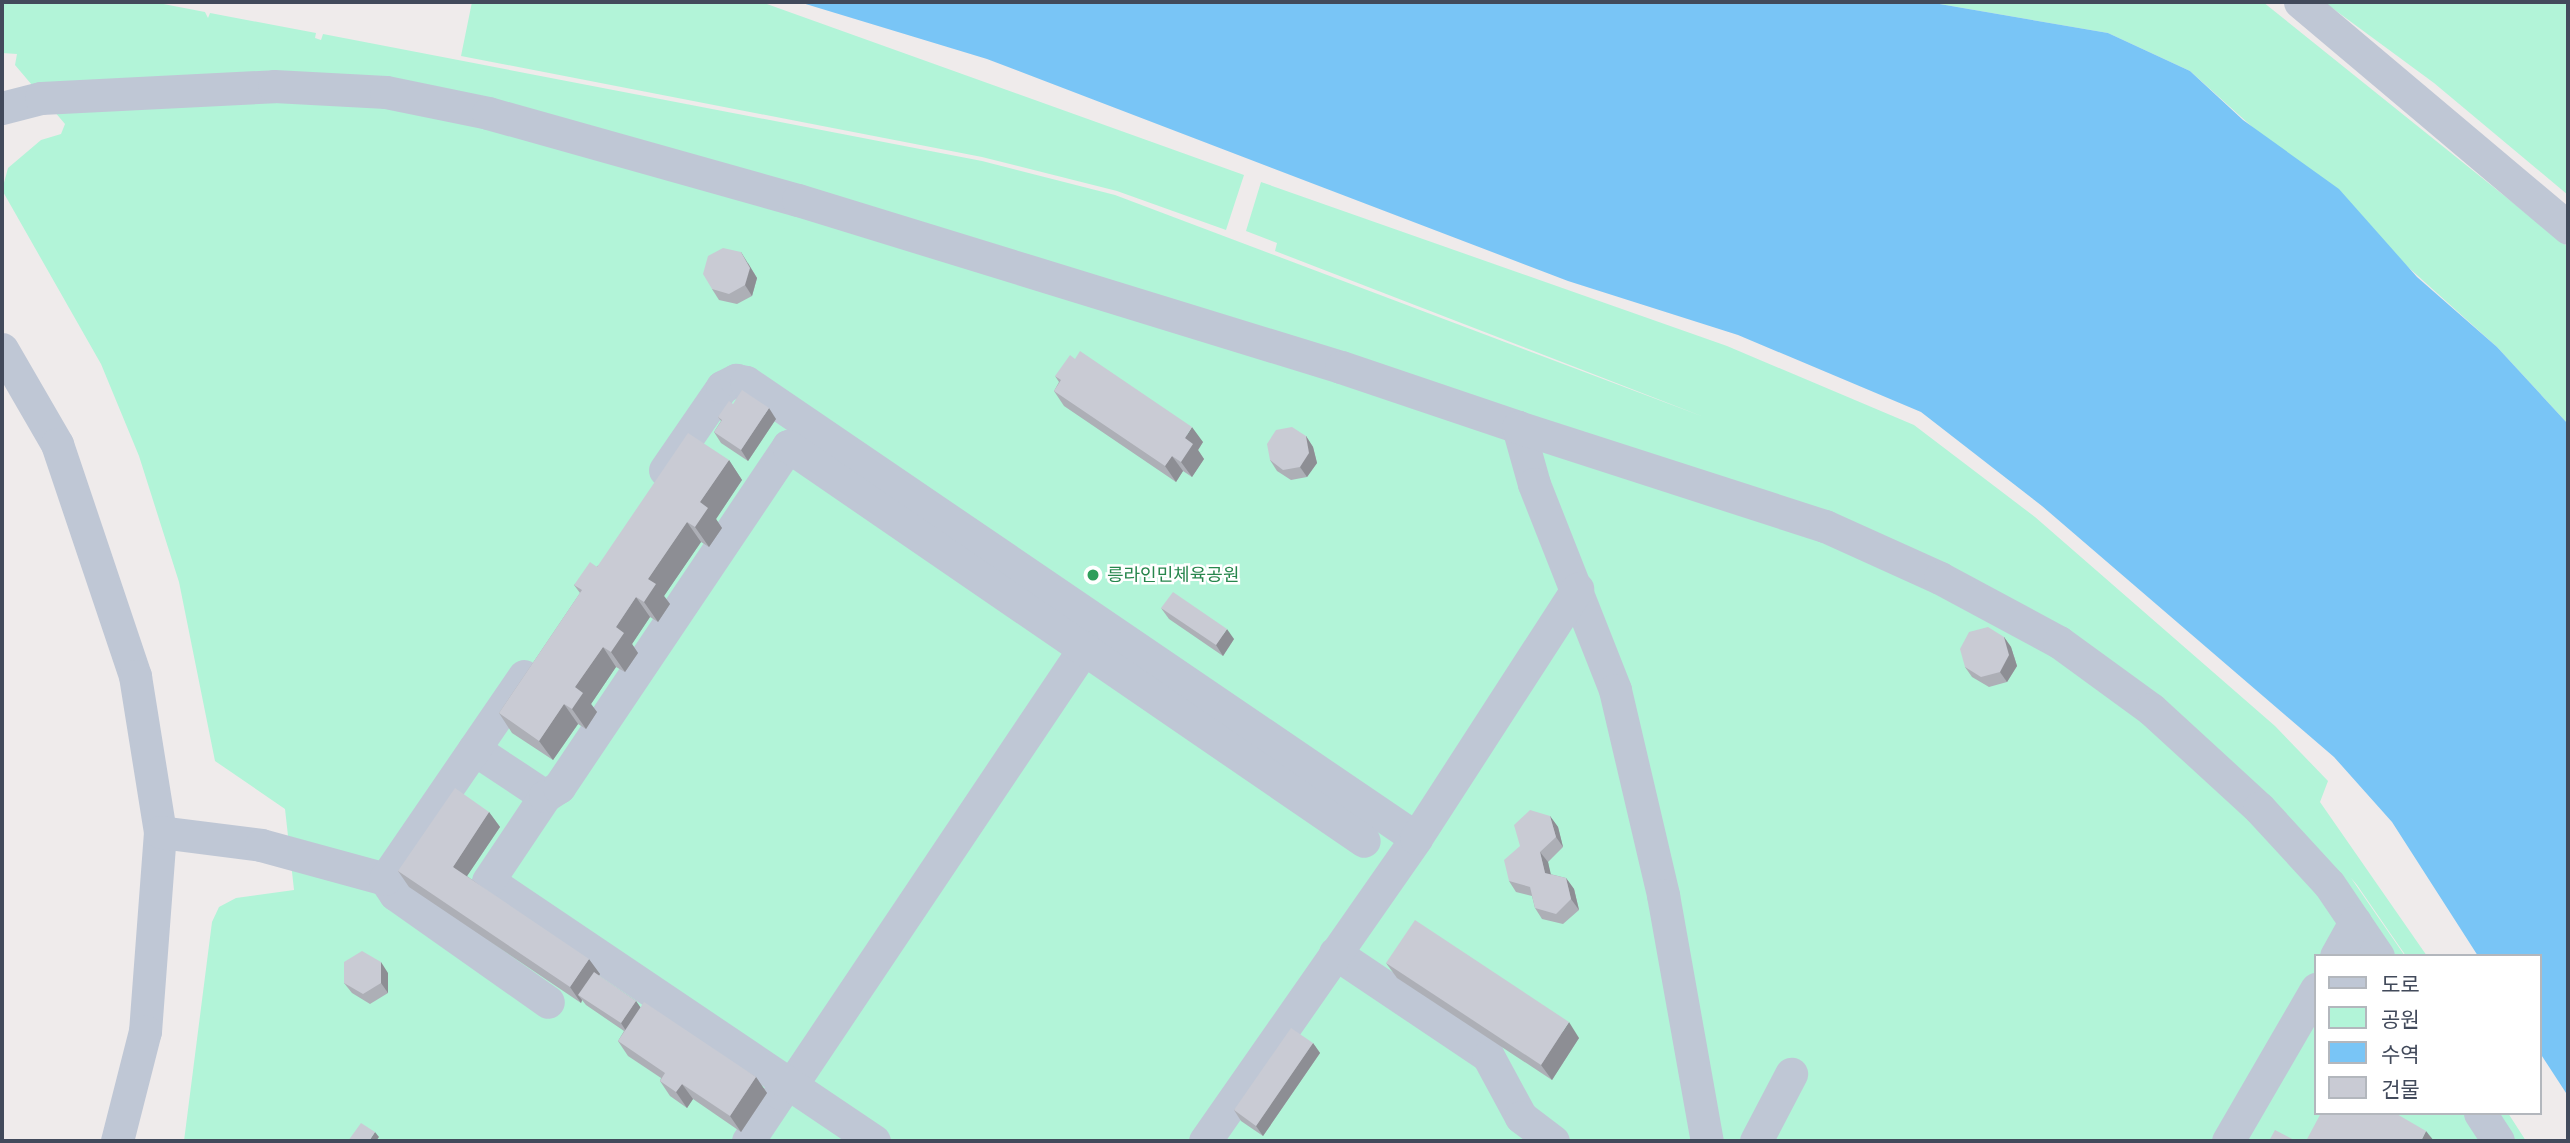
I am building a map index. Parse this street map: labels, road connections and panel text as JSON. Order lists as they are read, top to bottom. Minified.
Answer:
{"places":["릉라인민체육공원"],"legend":["도로","공원","수역","건물"]}
